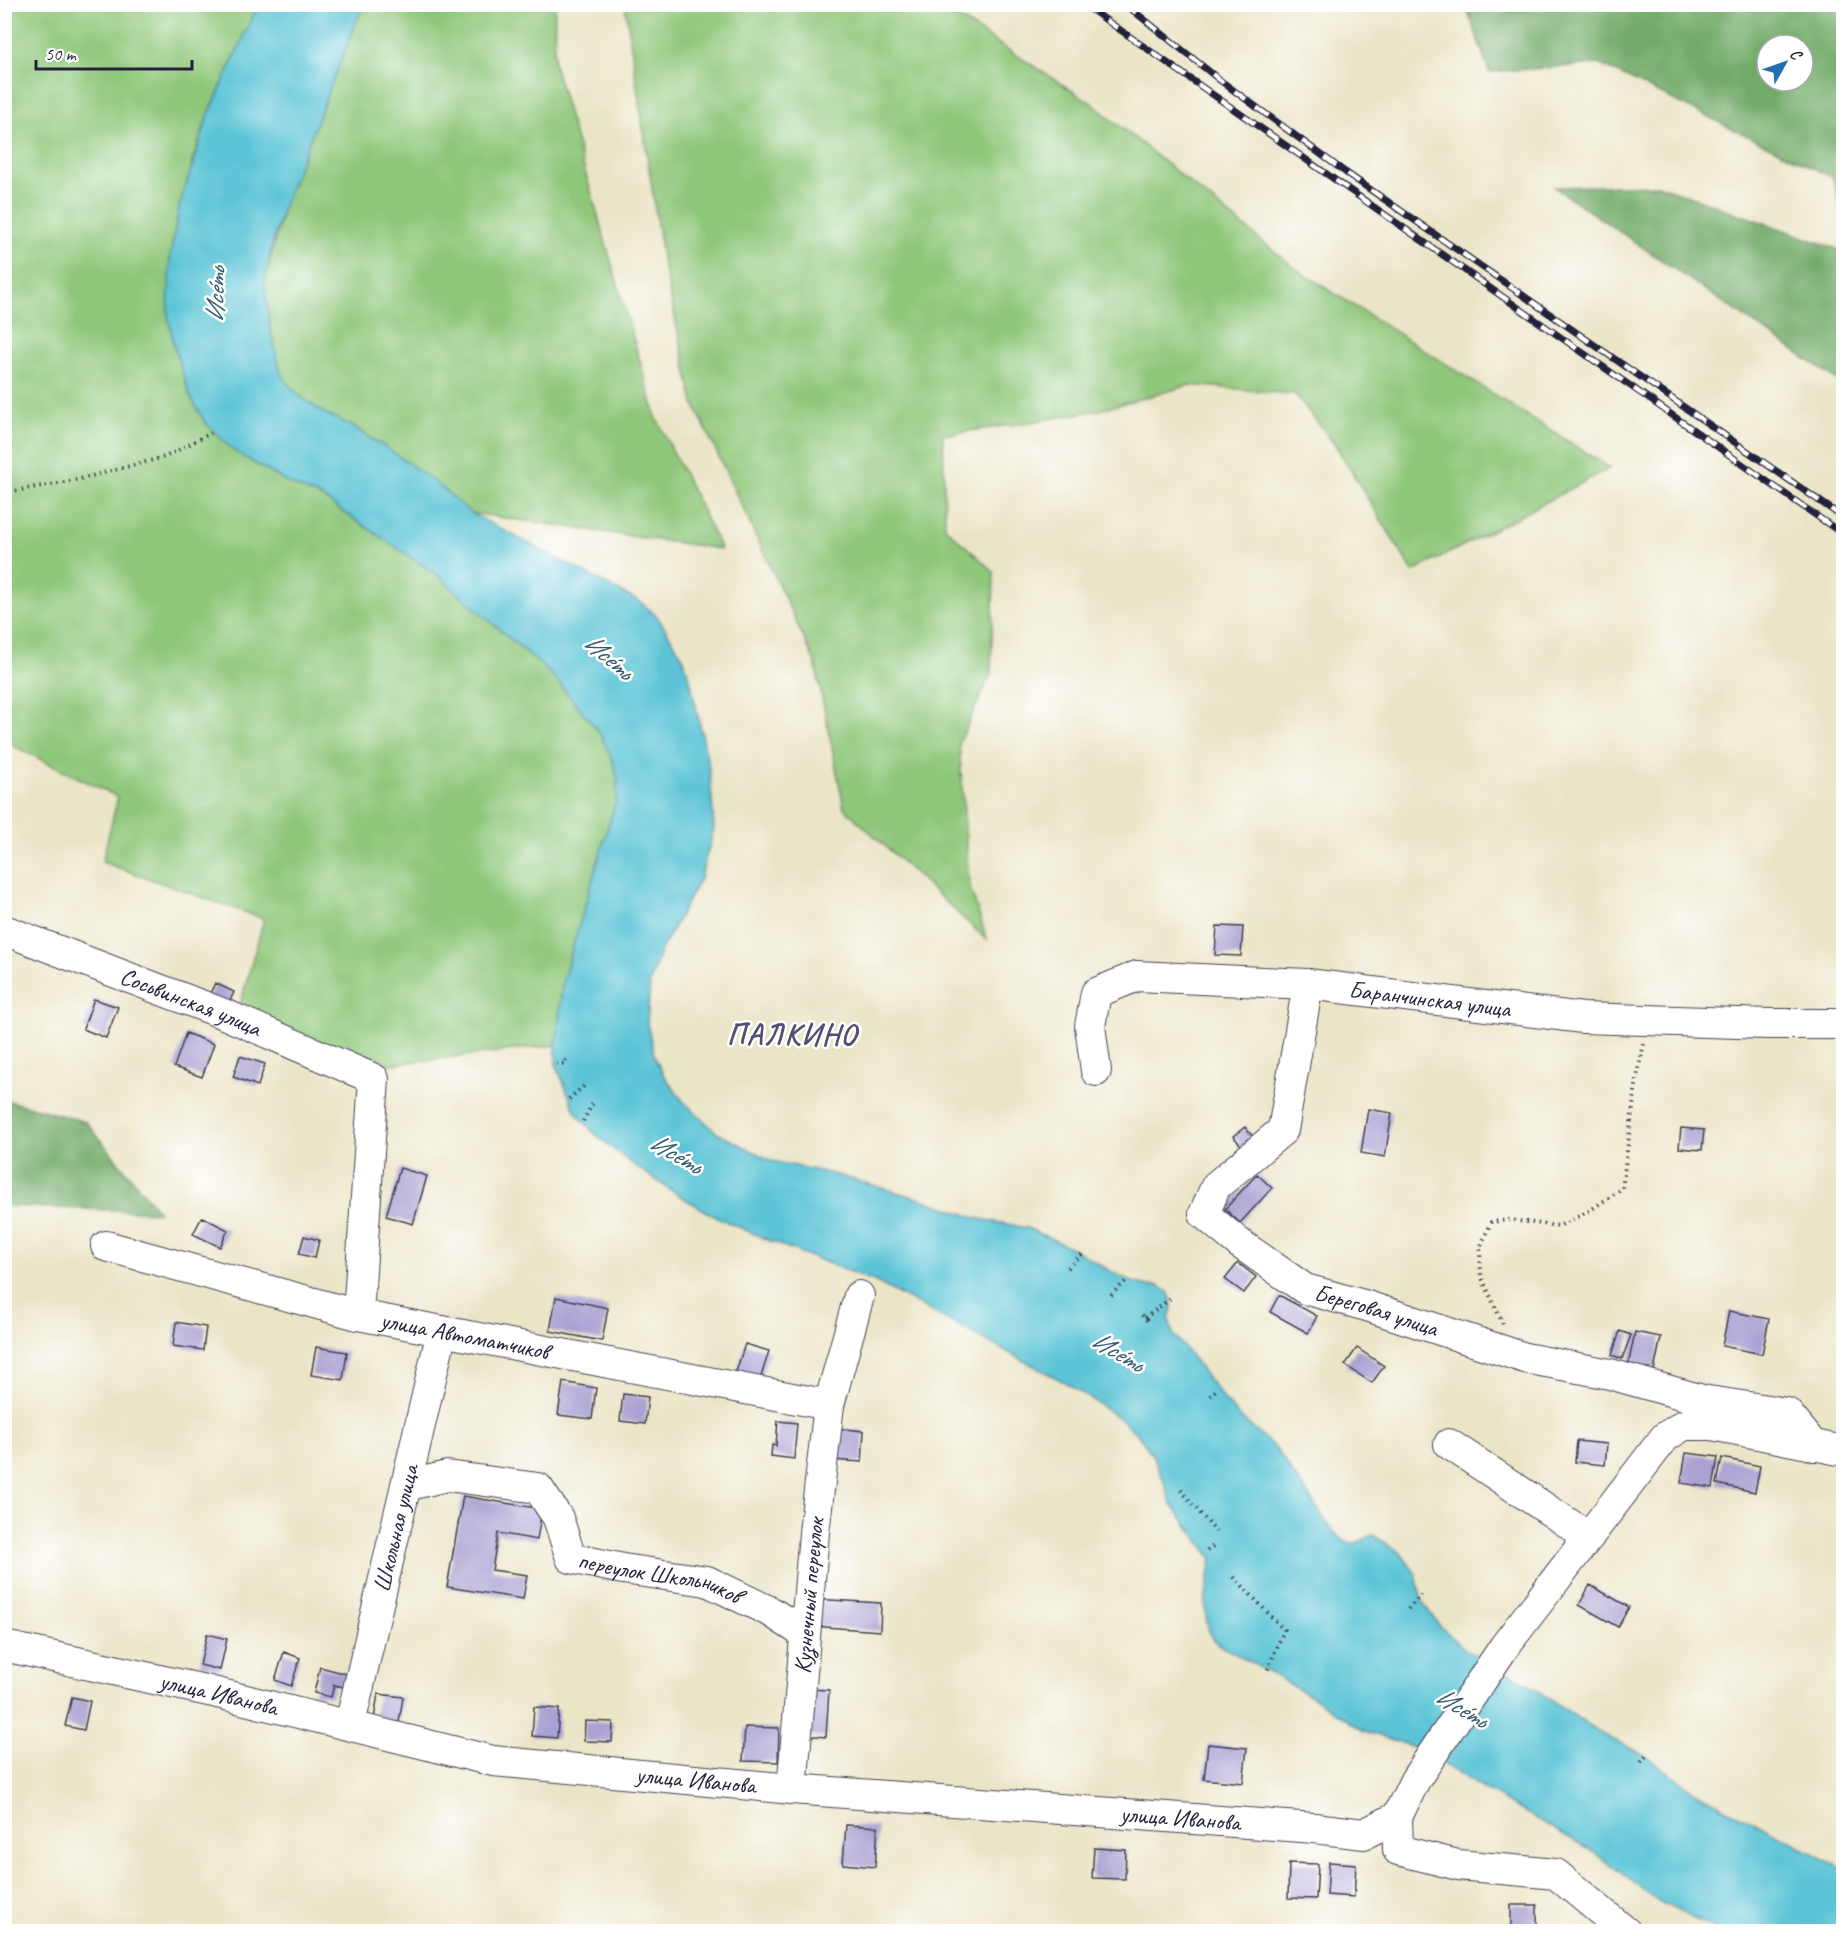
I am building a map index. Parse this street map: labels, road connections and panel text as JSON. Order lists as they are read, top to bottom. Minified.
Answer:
{"streets":{"street":["Баранчинская улица","Сосьвинская улица","Береговая улица","улица Автоматчиков","Школьная улица","переулок Школьников","Кузнечный переулок","улица Иванова"]},"crossings":[["Баранчинская улица","Береговая улица"],["Сосьвинская улица","улица Автоматчиков"],["улица Автоматчиков","Школьная улица"],["улица Автоматчиков","Кузнечный переулок"],["Школьная улица","переулок Школьников"],["Школьная улица","улица Иванова"],["переулок Школьников","Кузнечный переулок"],["Кузнечный переулок","улица Иванова"]],"districts":["ПАЛКИНО"],"water":["Исе́ть"],"scale_bar":"50 m","north":"top right"}
